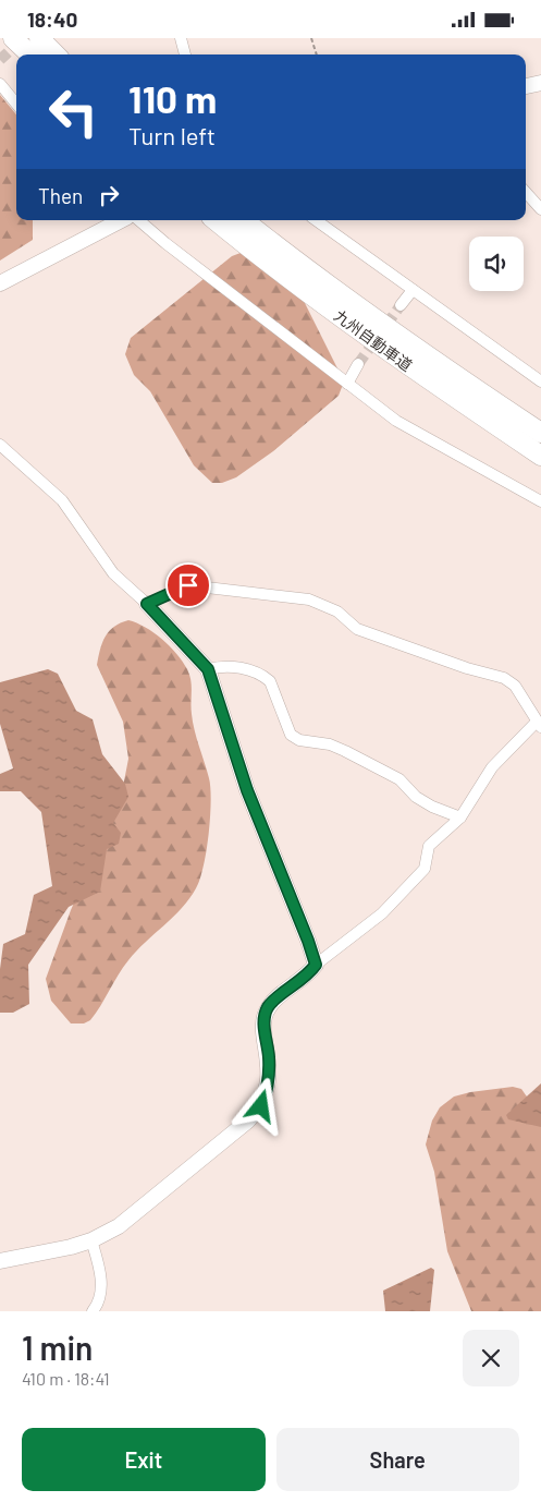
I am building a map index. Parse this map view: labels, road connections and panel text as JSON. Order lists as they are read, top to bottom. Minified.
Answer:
{"streets":{"highway":["九州自動車道"]},"page":{"status":"18:40","turn":["110 m","Turn left"],"then":"Then","heading":["1 min","410 m · 18:41"],"buttons":["Exit","Share"]}}
